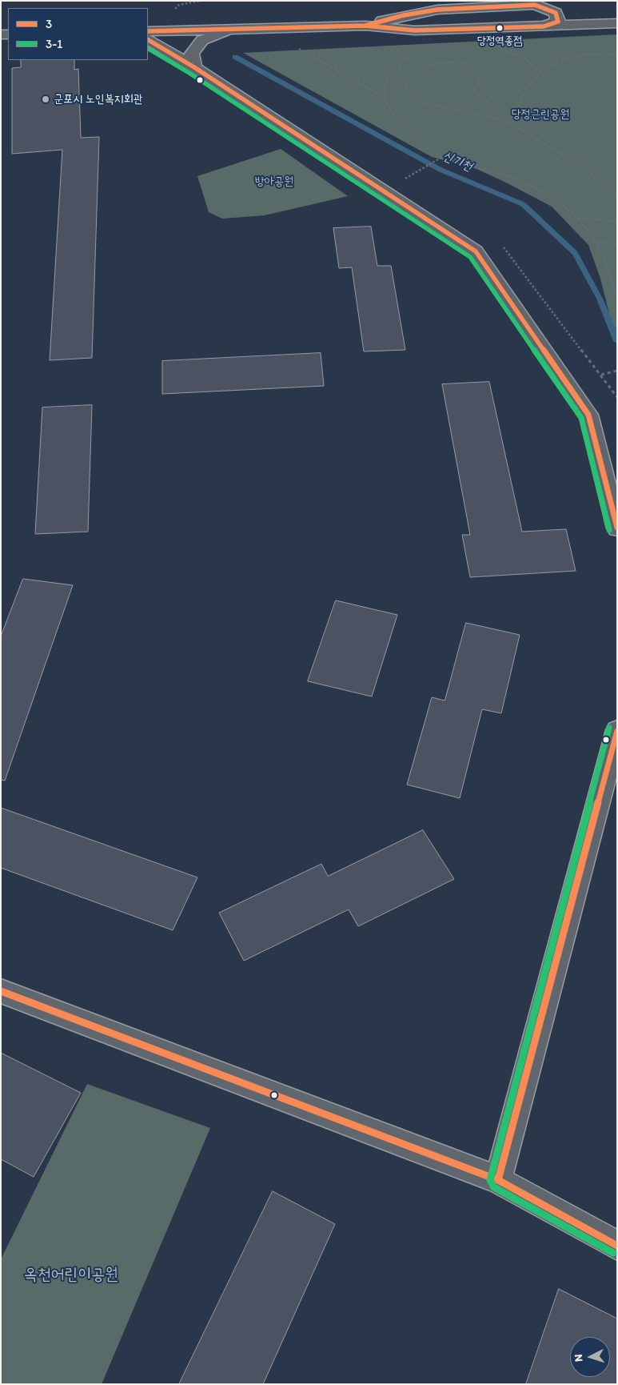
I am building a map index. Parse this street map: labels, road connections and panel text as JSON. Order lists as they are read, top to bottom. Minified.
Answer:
{"water":["신기천"],"parks":["당정근린공원","방아공원","옥천어린이공원"],"places":["당정역종점","군포시 노인복지회관"],"lines":["transit line 3","transit line 3-1"],"legend":["3","3-1"],"north":"left"}
